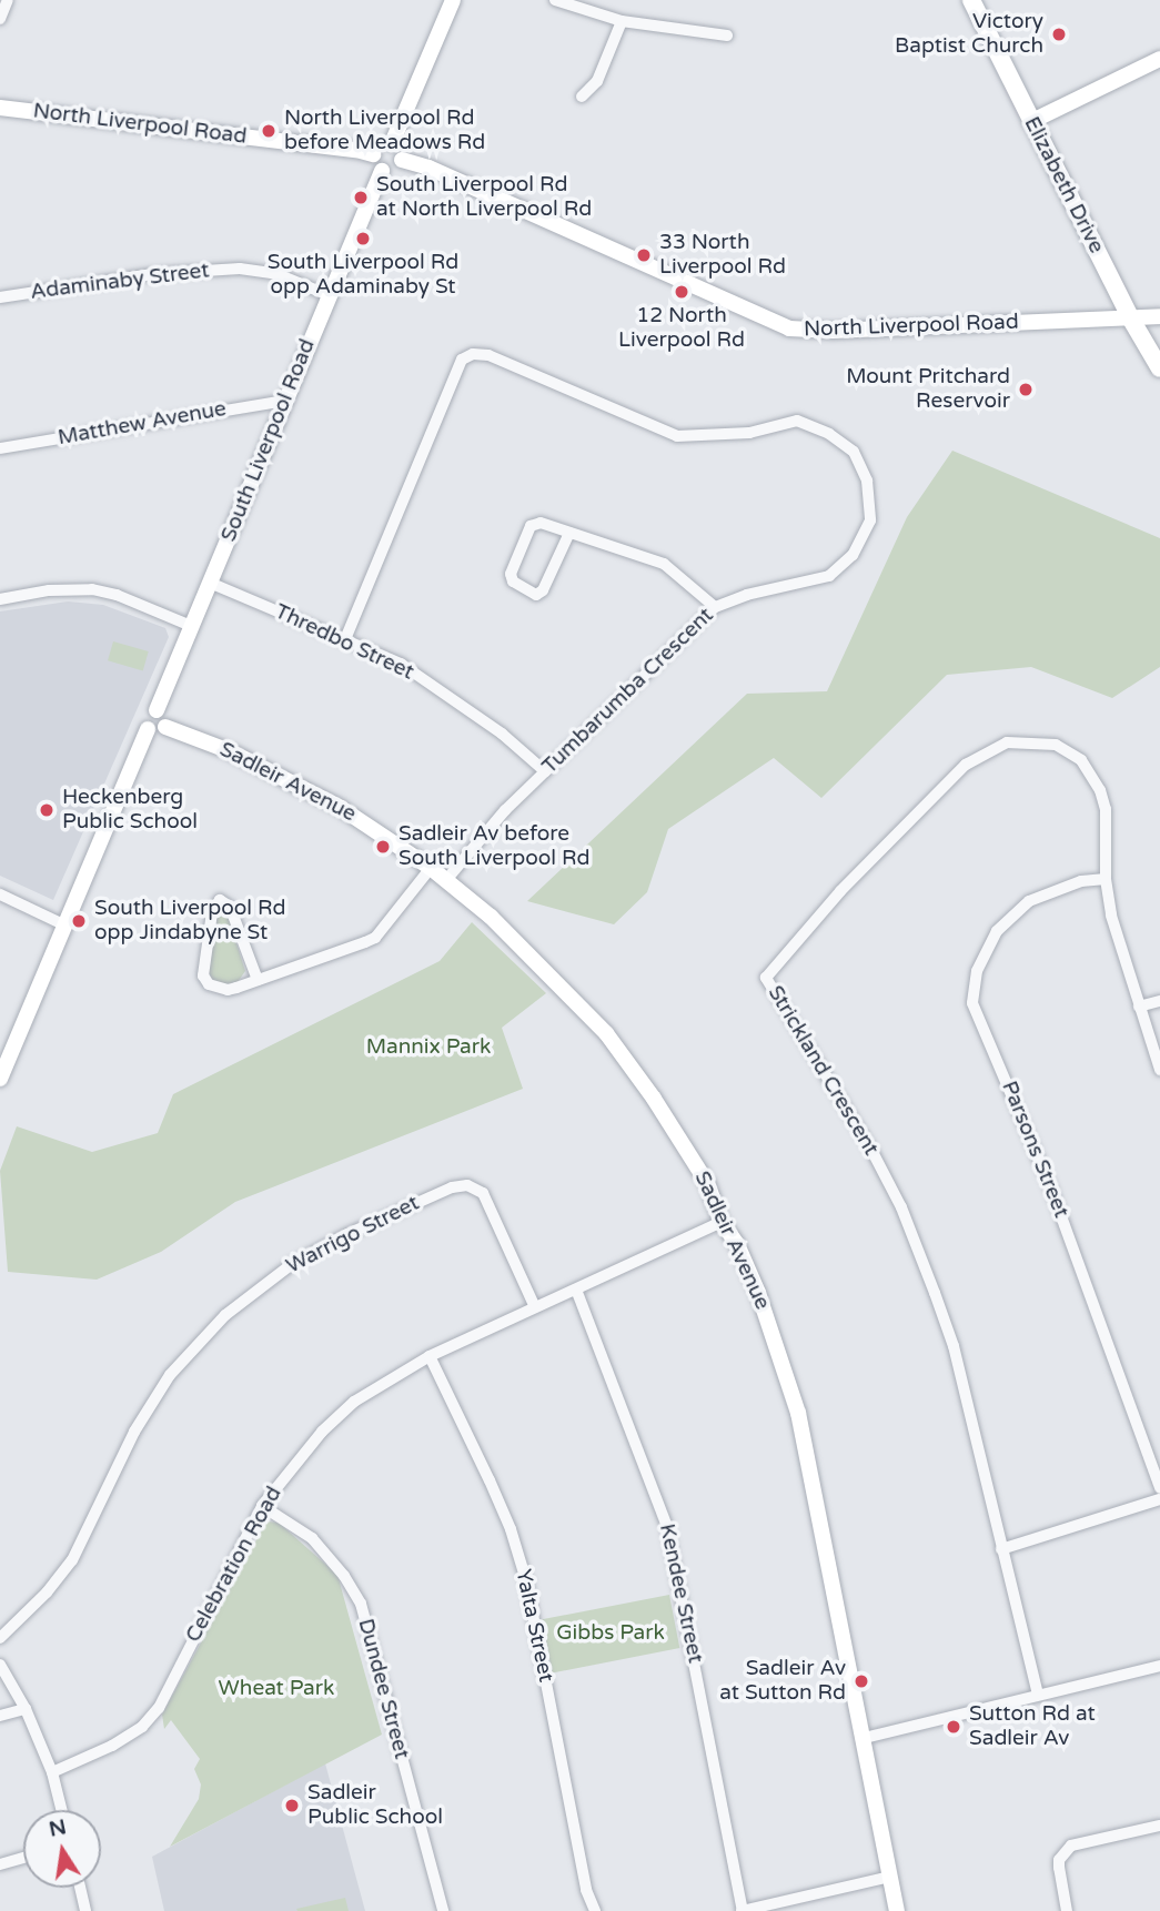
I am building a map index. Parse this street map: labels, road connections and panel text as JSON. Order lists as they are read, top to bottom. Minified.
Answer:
{"streets":{"main road":["North Liverpool Road","Elizabeth Drive","South Liverpool Road","Sadleir Avenue"],"street":["Adaminaby Street","Matthew Avenue","Thredbo Street","Tumbarumba Crescent","Strickland Crescent","Parsons Street","Warrigo Street","Celebration Road","Kendee Street","Yalta Street","Dundee Street"]},"crossings":[["North Liverpool Road","Elizabeth Drive"],["North Liverpool Road","South Liverpool Road"],["Adaminaby Street","South Liverpool Road"],["Matthew Avenue","South Liverpool Road"],["South Liverpool Road","Thredbo Street"],["South Liverpool Road","Sadleir Avenue"],["Thredbo Street","Tumbarumba Crescent"],["Tumbarumba Crescent","Sadleir Avenue"],["Sadleir Avenue","Celebration Road"],["Strickland Crescent","Parsons Street"],["Warrigo Street","Celebration Road"],["Celebration Road","Kendee Street"],["Celebration Road","Yalta Street"],["Celebration Road","Dundee Street"]],"parks":["Mannix Park","Gibbs Park","Wheat Park"],"places":["Victory Baptist Church","North Liverpool Rd before Meadows Rd","South Liverpool Rd at North Liverpool Rd","South Liverpool Rd opp Adaminaby St","33 North Liverpool Rd","12 North Liverpool Rd","Mount Pritchard Reservoir","Heckenberg Public School","Sadleir Av before South Liverpool Rd","South Liverpool Rd opp Jindabyne St","Sadleir Av at Sutton Rd","Sutton Rd at Sadleir Av","Sadleir Public School"],"north":"top"}
